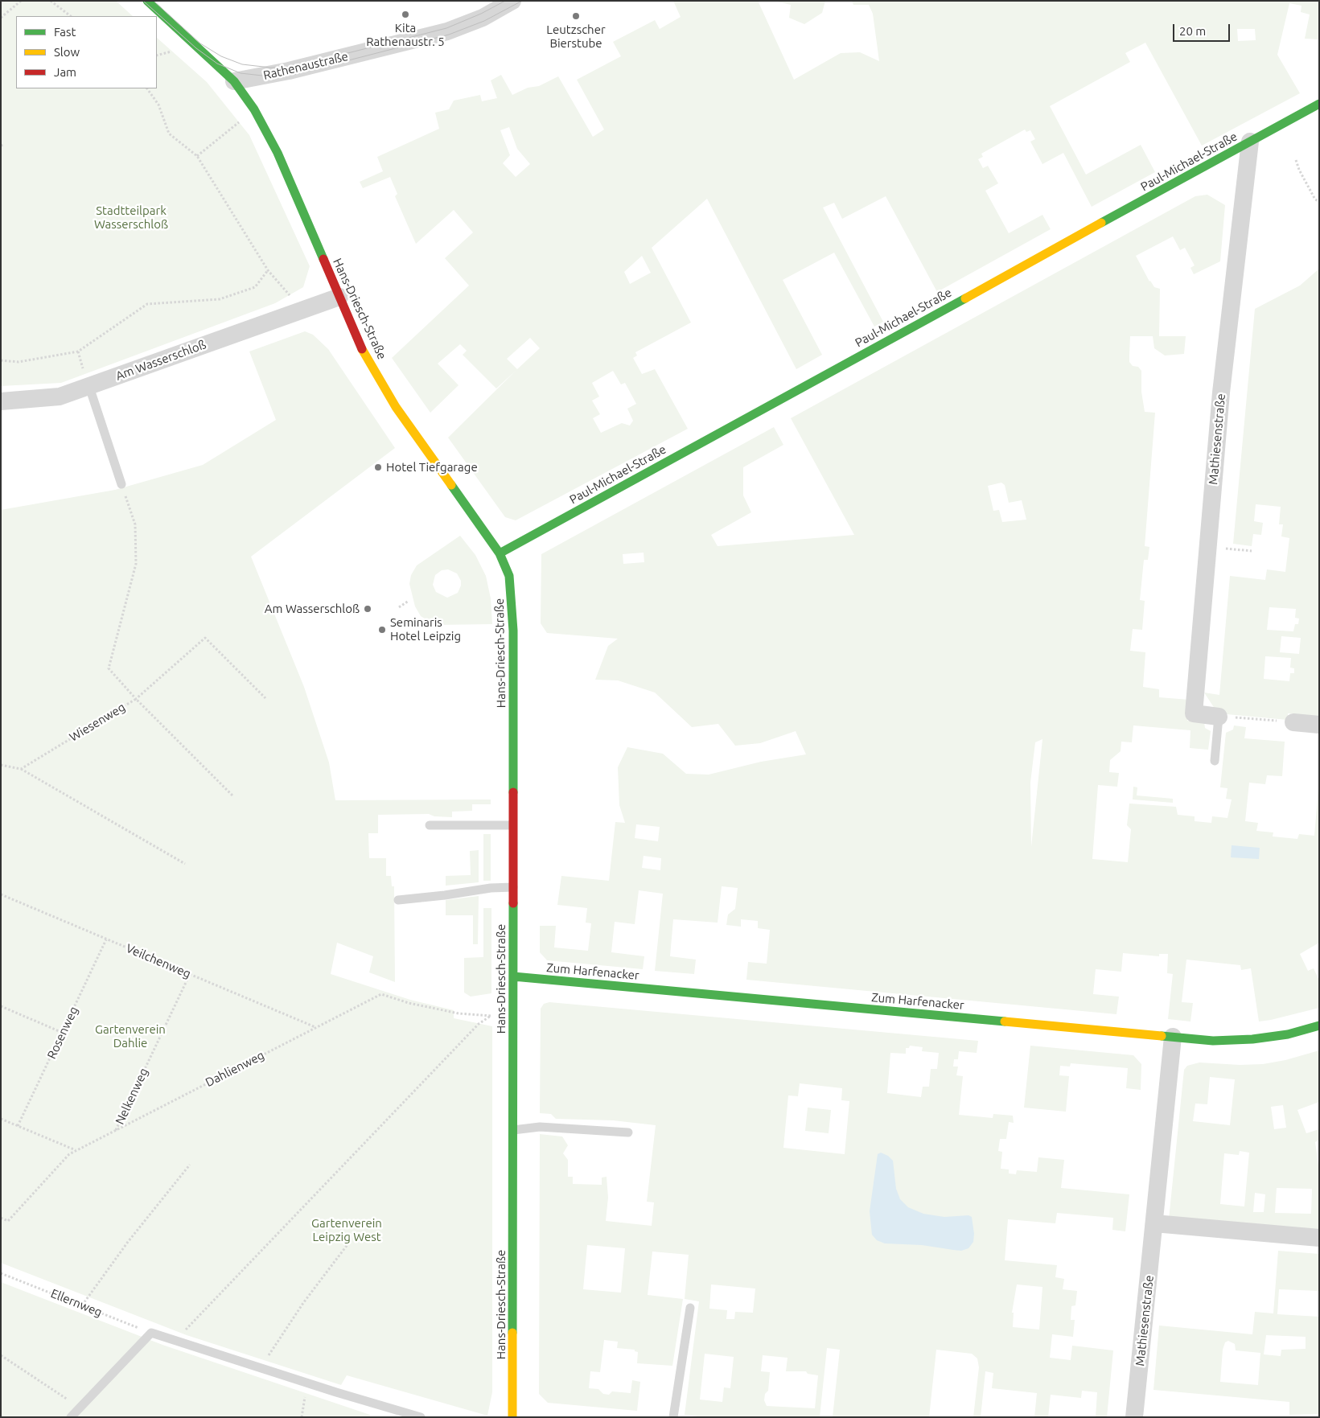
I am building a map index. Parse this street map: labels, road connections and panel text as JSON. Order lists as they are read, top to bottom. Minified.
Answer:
{"streets":{"street":["Rathenaustraße","Paul-Michael-Straße","Hans-Driesch-Straße","Am Wasserschloß","Mathiesenstraße","Zum Harfenacker"],"path":["Wiesenweg","Veilchenweg","Rosenweg","Dahlienweg","Nelkenweg","Ellernweg"]},"crossings":[["Rathenaustraße","Hans-Driesch-Straße"],["Paul-Michael-Straße","Hans-Driesch-Straße"],["Paul-Michael-Straße","Mathiesenstraße"],["Hans-Driesch-Straße","Am Wasserschloß"],["Hans-Driesch-Straße","Zum Harfenacker"],["Hans-Driesch-Straße","Dahlienweg"],["Mathiesenstraße","Zum Harfenacker"],["Veilchenweg","Rosenweg"],["Veilchenweg","Dahlienweg"],["Veilchenweg","Nelkenweg"],["Dahlienweg","Nelkenweg"]],"parks":["Stadtteilpark Wasserschloß","Gartenverein Dahlie","Gartenverein Leipzig West"],"places":["Kita Rathenaustr. 5","Leutzscher Bierstube","Hotel Tiefgarage","Am Wasserschloß","Seminaris Hotel Leipzig"],"legend":["Fast","Slow","Jam"],"scale_bar":"20 m"}
